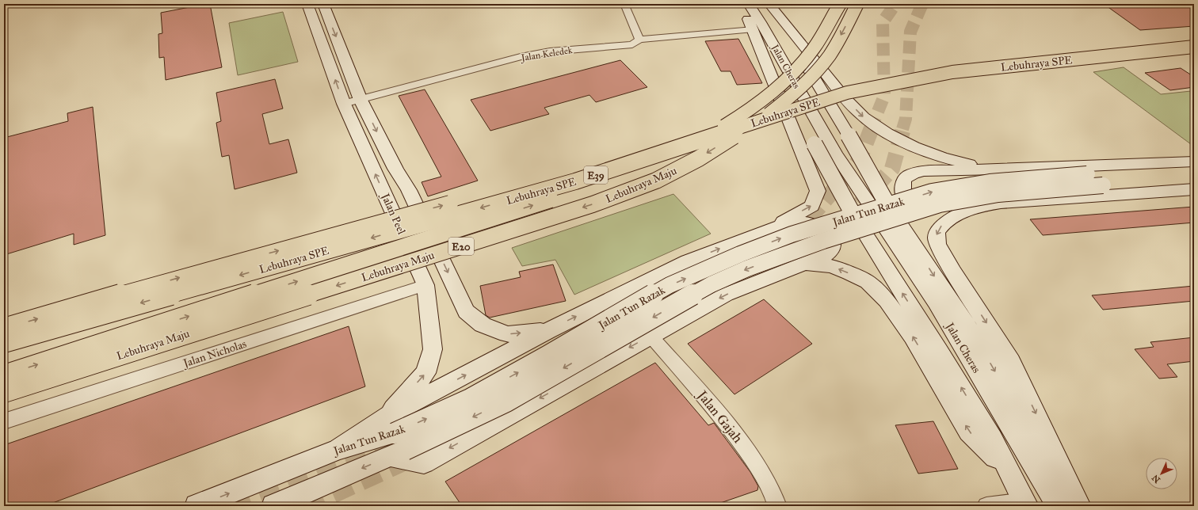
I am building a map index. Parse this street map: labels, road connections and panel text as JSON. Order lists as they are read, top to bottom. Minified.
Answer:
{"streets":{"highway":["Lebuhraya SPE","E39","Lebuhraya Maju","E20"],"street":["Jalan Keledek","Jalan Cheras","Jalan Tun Razak","Jalan Peel","Jalan Nicholas","Jalan Gajah"]},"crossings":[["Jalan Keledek","Jalan Peel"],["Jalan Tun Razak","Jalan Peel"],["Jalan Peel","Jalan Nicholas"]],"north":"bottom left"}
